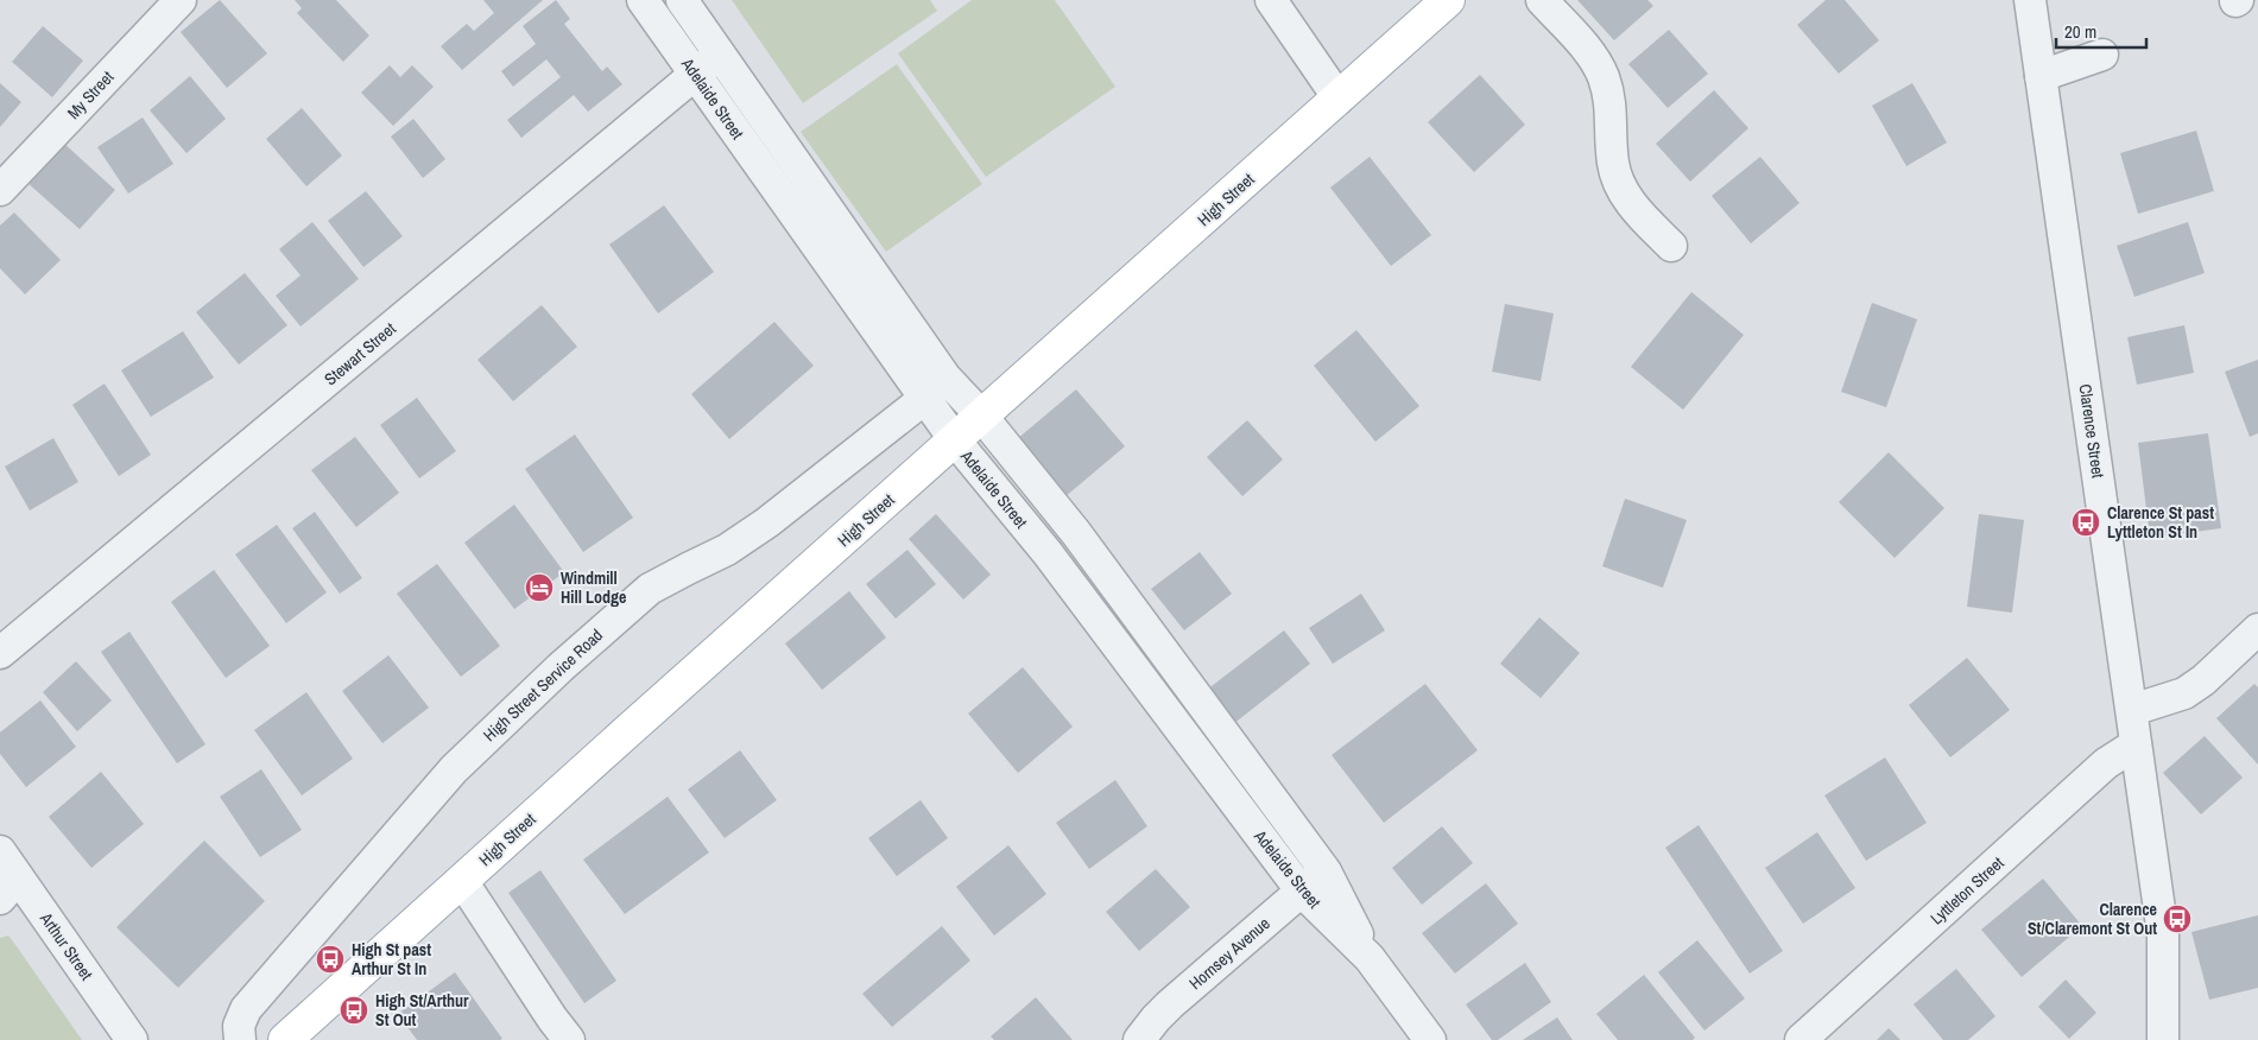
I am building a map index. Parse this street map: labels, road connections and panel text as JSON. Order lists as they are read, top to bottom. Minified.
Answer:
{"streets":{"main road":["High Street"],"street":["My Street","Adelaide Street","Stewart Street","Clarence Street","High Street Service Road","Lyttleton Street","Arthur Street","Hornsey Avenue"]},"crossings":[["Adelaide Street","High Street"],["Adelaide Street","Stewart Street"],["Adelaide Street","High Street Service Road"],["Adelaide Street","Hornsey Avenue"],["Clarence Street","Lyttleton Street"]],"places":{"bus stop":["Clarence St past Lyttleton St In","Clarence St/Claremont St Out","High St past Arthur St In","High St/Arthur St Out"],"hotel":["Windmill Hill Lodge"]},"scale_bar":"20 m"}
